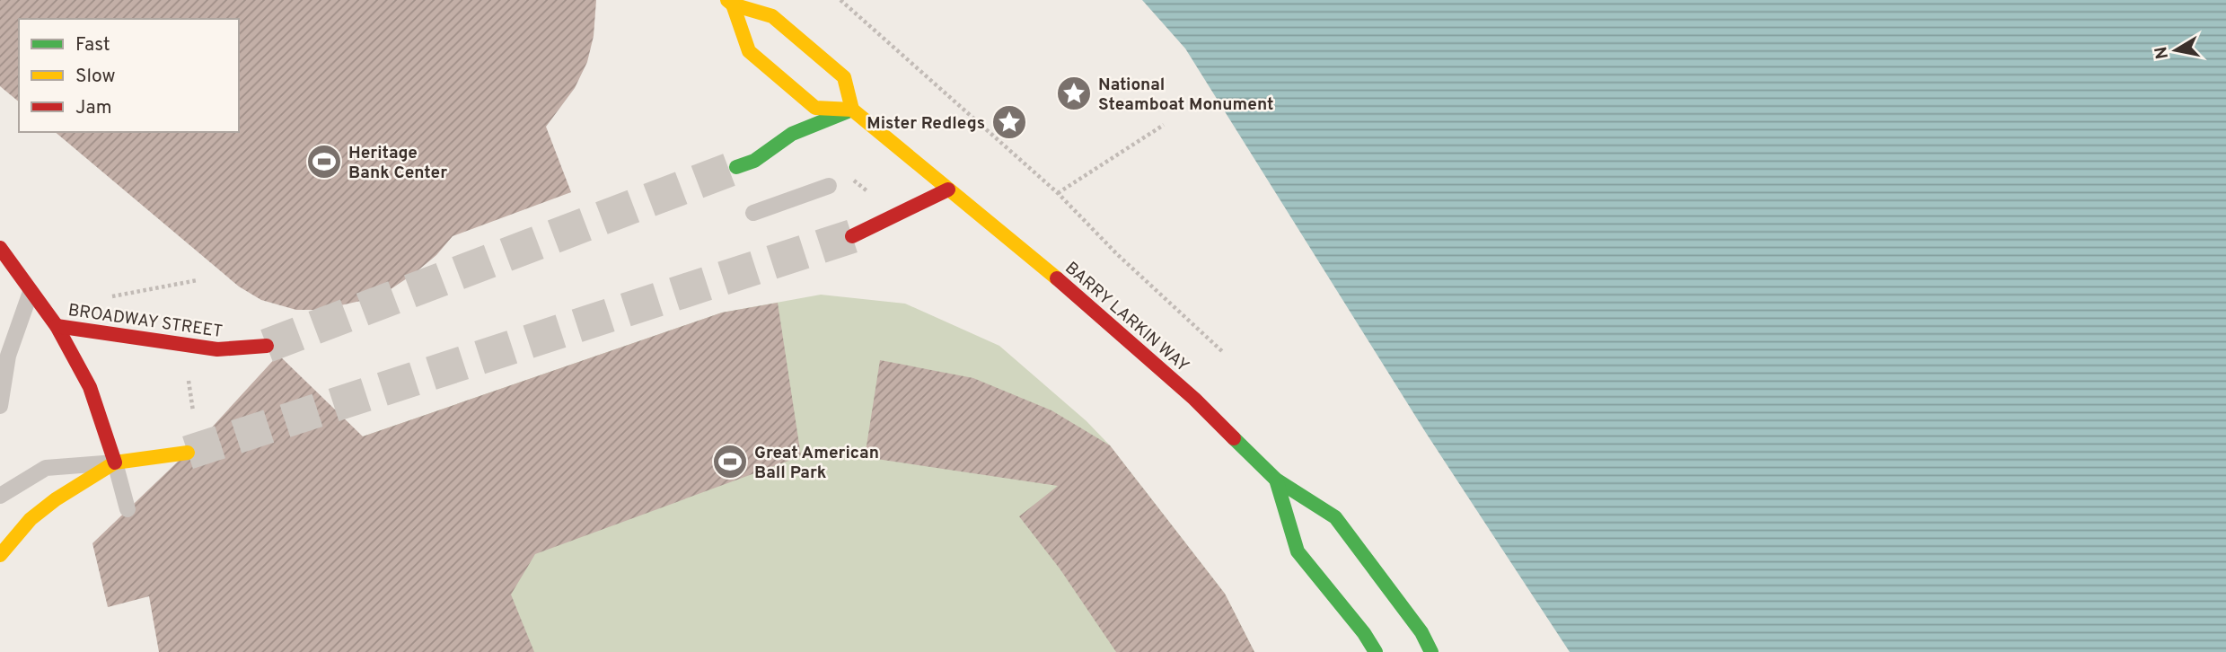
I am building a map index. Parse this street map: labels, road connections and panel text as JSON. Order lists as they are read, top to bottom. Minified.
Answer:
{"streets":{"main road":["BARRY LARKIN WAY","BROADWAY STREET"]},"places":{"place":["National Steamboat Monument","Mister Redlegs"],"sports":["Heritage Bank Center","Great American Ball Park"]},"legend":["Fast","Slow","Jam"],"north":"left"}
